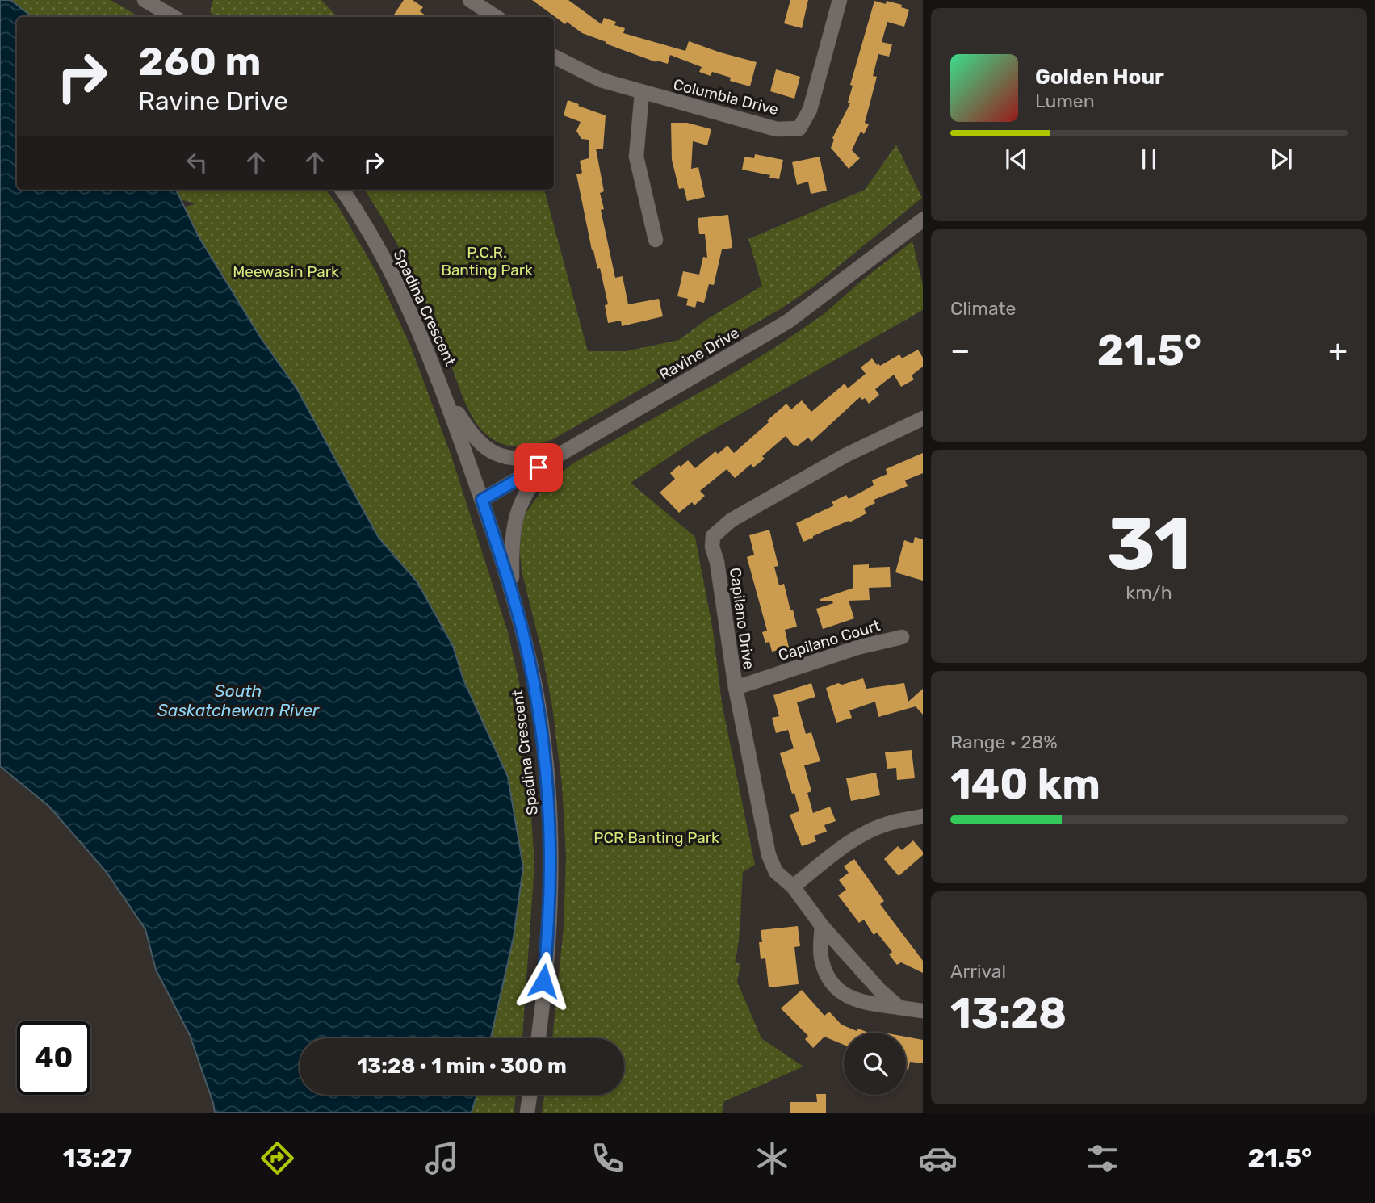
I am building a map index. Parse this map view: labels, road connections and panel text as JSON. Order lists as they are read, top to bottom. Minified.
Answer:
{"streets":{"street":["Columbia Drive","Spadina Crescent","Ravine Drive","Capilano Drive","Capilano Court"]},"crossings":[["Spadina Crescent","Ravine Drive"],["Capilano Drive","Capilano Court"]],"water":["South Saskatchewan River"],"parks":["P.C.R. Banting Park","Meewasin Park","PCR Banting Park"],"page":{"turn":["260 m","Ravine Drive"],"song":["Golden Hour","Lumen"],"tile":["Climate",["31","km/h"],["Range · 28%","140 km"],["Arrival","13:28"]],"heat":["−","21.5°","+"],"limit":"40","trip":"13:28 · 1 min · 300 m","tabs":["13:27","21.5°"]}}
